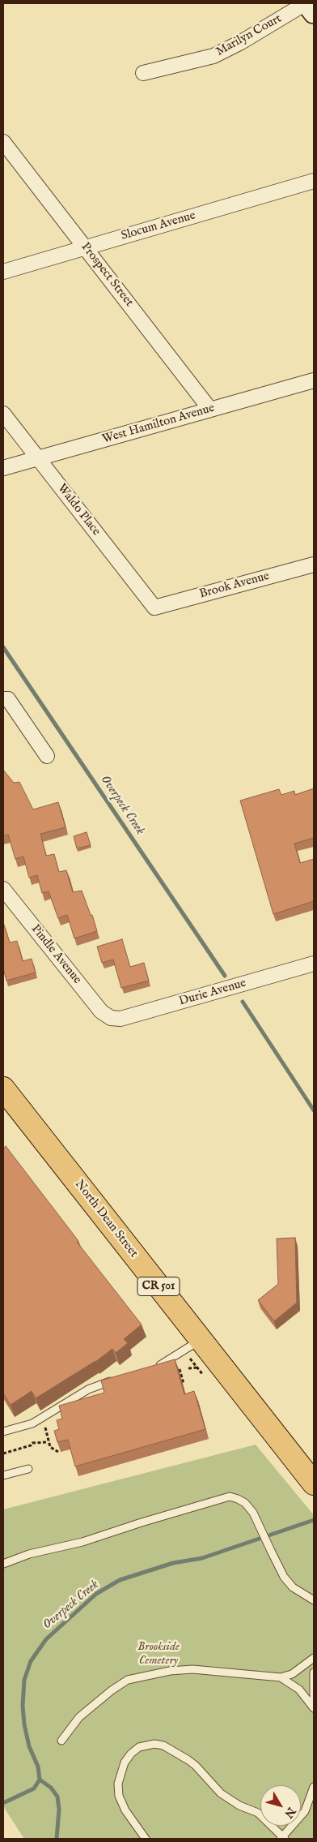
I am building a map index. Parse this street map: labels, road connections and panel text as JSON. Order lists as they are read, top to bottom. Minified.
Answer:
{"streets":{"main road":["North Dean Street","CR 501"],"street":["Marilyn Court","Slocum Avenue","Prospect Street","West Hamilton Avenue","Waldo Place","Brook Avenue","Pindle Avenue","Durie Avenue"]},"crossings":[["Slocum Avenue","Prospect Street"],["Prospect Street","West Hamilton Avenue"],["West Hamilton Avenue","Waldo Place"],["Waldo Place","Brook Avenue"],["Pindle Avenue","Durie Avenue"]],"water":["Overpeck Creek"],"parks":["Brookside Cemetery"],"north":"bottom right"}
